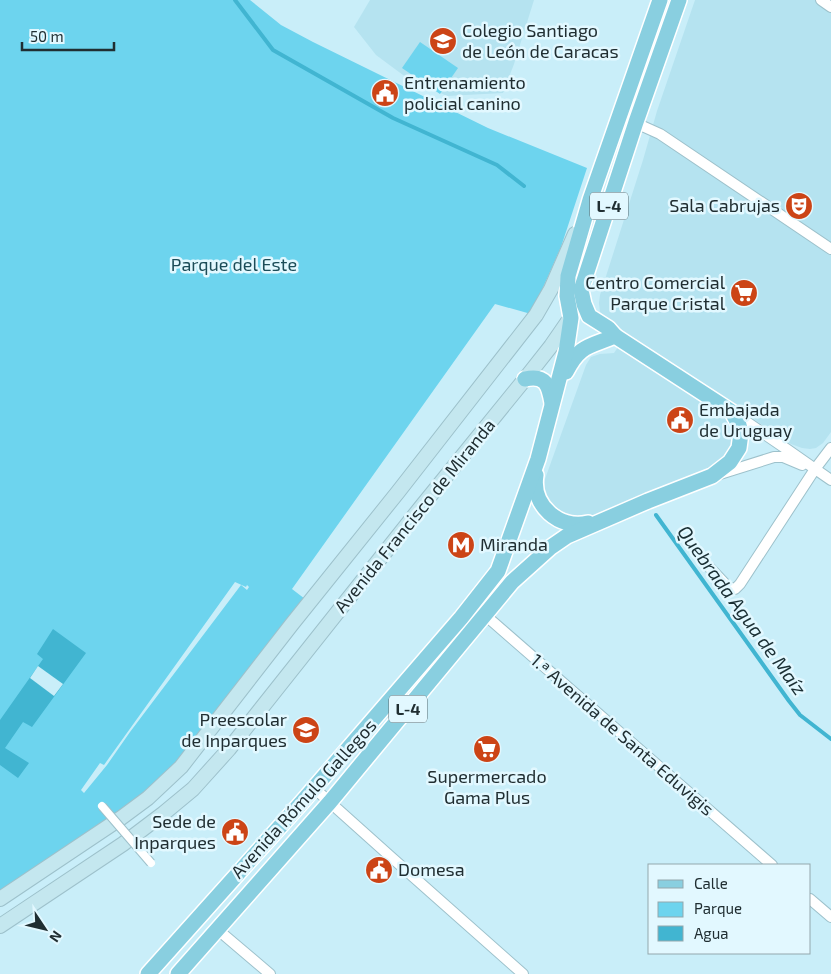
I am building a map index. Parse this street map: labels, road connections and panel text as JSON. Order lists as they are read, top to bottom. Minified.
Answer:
{"streets":{"main road":["L-4","Avenida Francisco de Miranda","Avenida Rómulo Gallegos"],"street":["1.ª Avenida de Santa Eduvigis"]},"crossings":[["L-4","Avenida Francisco de Miranda"],["L-4","Avenida Rómulo Gallegos"],["Avenida Francisco de Miranda","Avenida Rómulo Gallegos"],["1.ª Avenida de Santa Eduvigis","Avenida Rómulo Gallegos"]],"water":["Quebrada Agua de Maíz"],"parks":["Parque del Este"],"places":{"school or university":["Colegio Santiago de León de Caracas","Preescolar de Inparques"],"public building":["Entrenamiento policial canino","Embajada de Uruguay","Sede de Inparques","Domesa"],"theatre":["Sala Cabrujas"],"supermarket":["Centro Comercial Parque Cristal","Supermercado Gama Plus"],"metro station":["Miranda"]},"legend":["Calle","Parque","Agua"],"scale_bar":"50 m","north":"bottom right"}
